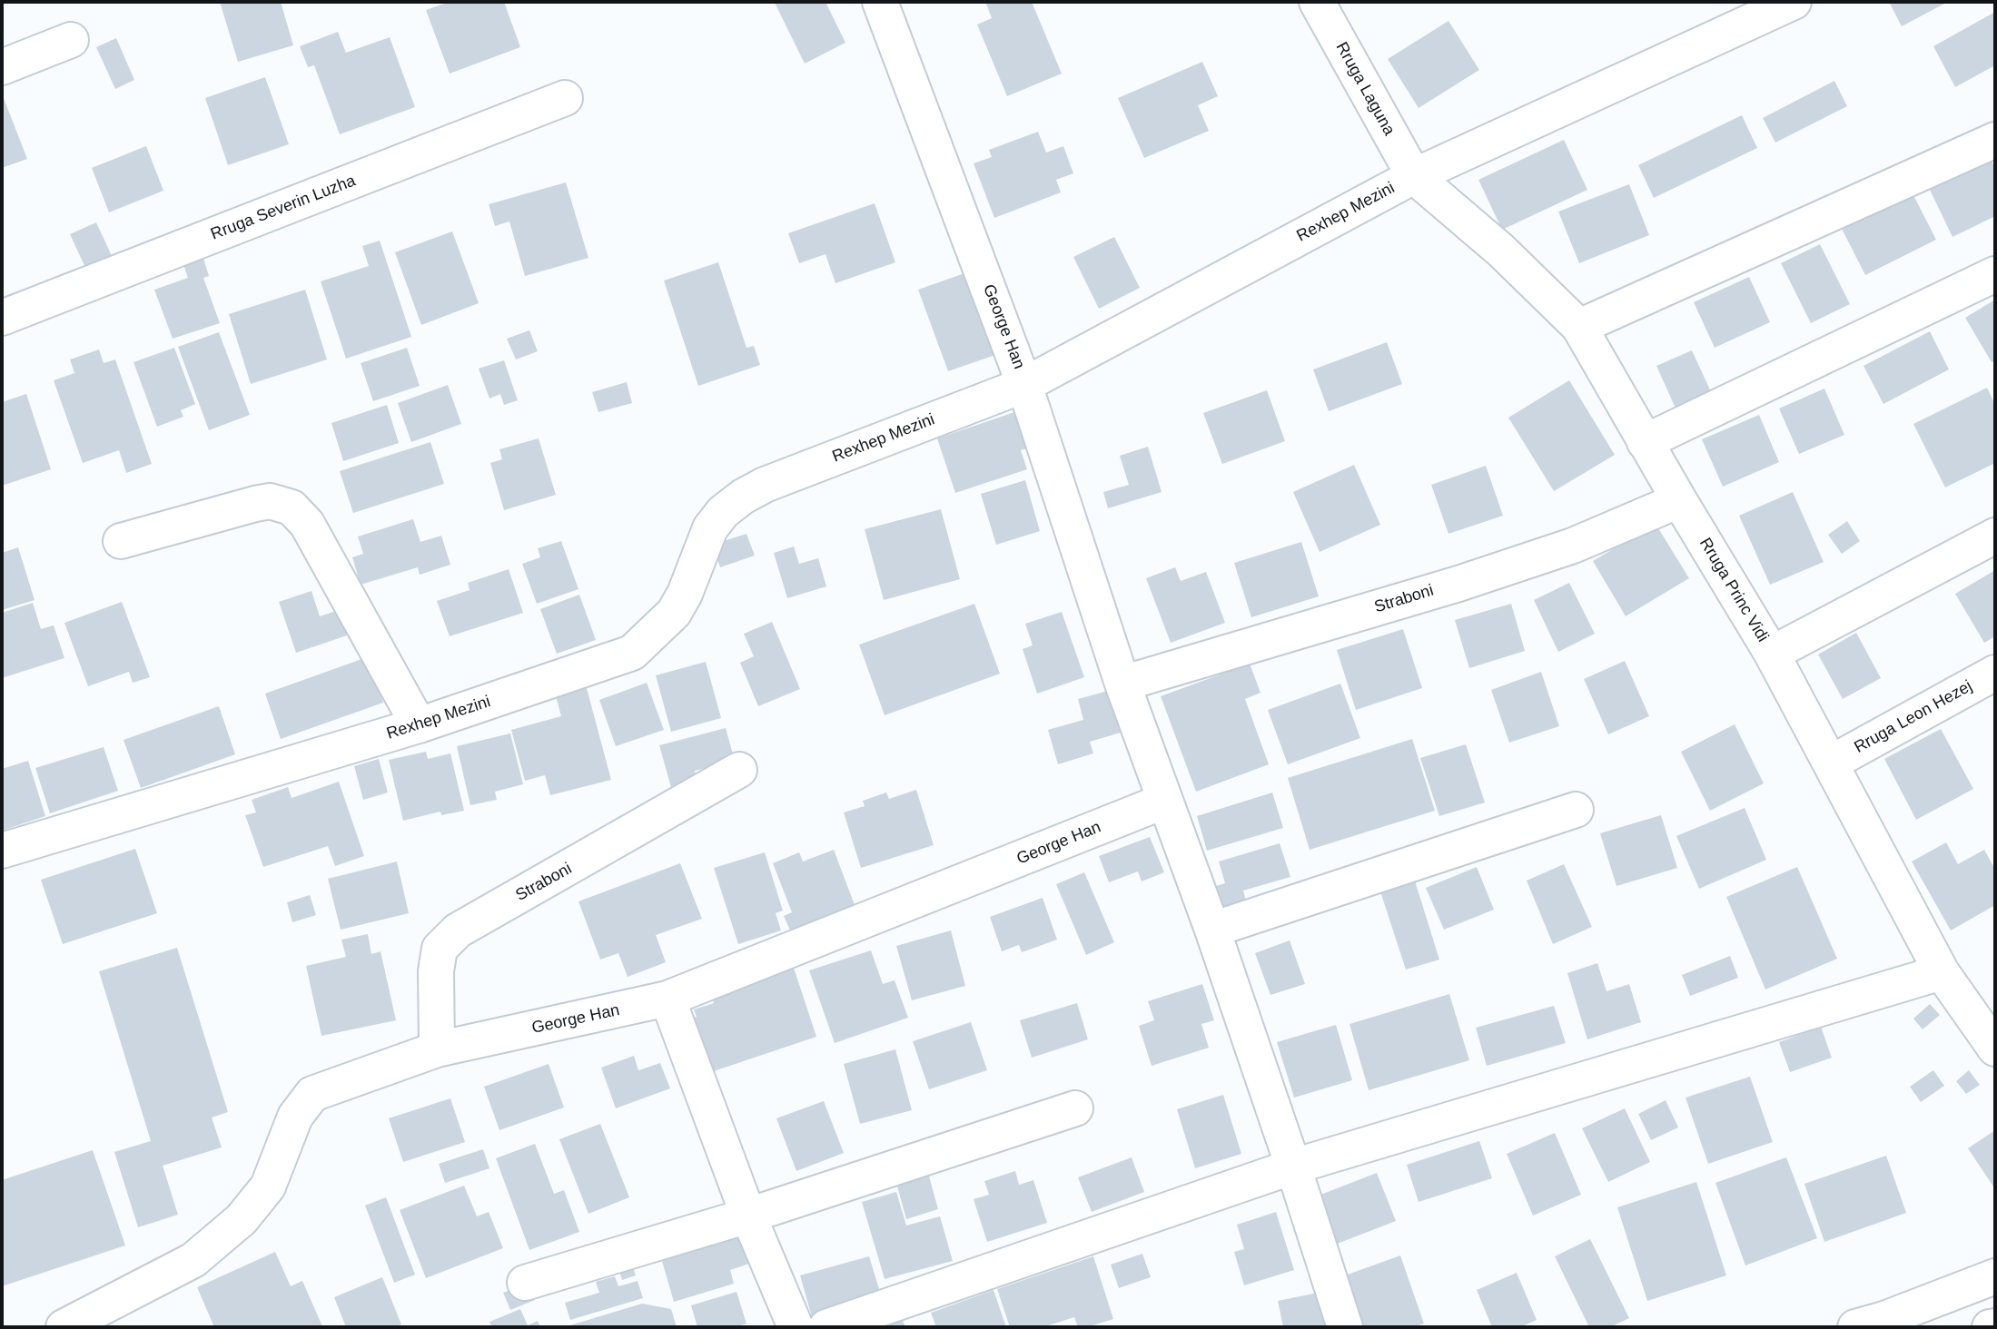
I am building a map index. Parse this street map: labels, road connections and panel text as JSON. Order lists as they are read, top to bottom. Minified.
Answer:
{"streets":{"street":["Rruga Laguna","Rruga Severin Luzha","Rexhep Mezini","George Han","Rruga Princ Vidi","Straboni","Rruga Leon Hezej"]},"crossings":[["Rruga Laguna","Rexhep Mezini"],["Rruga Laguna","Rruga Princ Vidi"],["Rexhep Mezini","George Han"],["Rexhep Mezini","Rruga Princ Vidi"],["George Han","Straboni"],["Rruga Princ Vidi","Straboni"],["Rruga Princ Vidi","Rruga Leon Hezej"]]}
